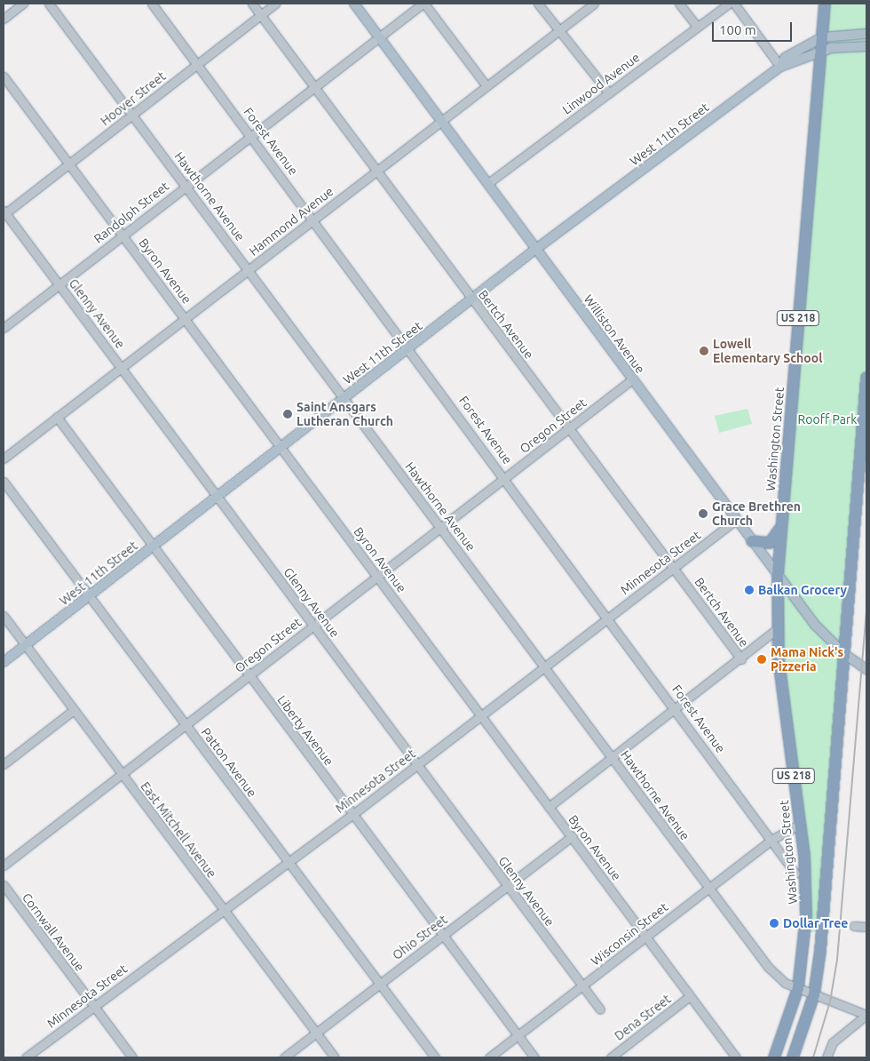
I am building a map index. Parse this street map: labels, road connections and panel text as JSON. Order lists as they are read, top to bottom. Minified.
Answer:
{"streets":{"highway":["US 218","Washington Street"],"main road":["West 11th Street","Williston Avenue"],"street":["Linwood Avenue","Hoover Street","Forest Avenue","Hawthorne Avenue","Randolph Street","Hammond Avenue","Byron Avenue","Glenny Avenue","Bertch Avenue","Oregon Street","Minnesota Street","Liberty Avenue","Patton Avenue","East Mitchell Avenue","Cornwall Avenue","Wisconsin Street","Ohio Street","Dena Street"]},"crossings":[["Linwood Avenue","Williston Avenue"],["Hoover Street","Forest Avenue"],["Hoover Street","Hawthorne Avenue"],["Hoover Street","Byron Avenue"],["Hoover Street","Glenny Avenue"],["Hoover Street","Bertch Avenue"],["West 11th Street","Forest Avenue"],["West 11th Street","Hawthorne Avenue"],["West 11th Street","Byron Avenue"],["West 11th Street","Glenny Avenue"],["West 11th Street","Bertch Avenue"],["West 11th Street","Williston Avenue"],["West 11th Street","Washington Street"],["West 11th Street","Liberty Avenue"],["West 11th Street","Patton Avenue"],["West 11th Street","East Mitchell Avenue"],["Forest Avenue","Randolph Street"],["Forest Avenue","Hammond Avenue"],["Forest Avenue","Oregon Street"],["Forest Avenue","Minnesota Street"],["Forest Avenue","Wisconsin Street"],["Hawthorne Avenue","Randolph Street"],["Hawthorne Avenue","Hammond Avenue"],["Hawthorne Avenue","US 218"],["Hawthorne Avenue","Oregon Street"],["Hawthorne Avenue","Washington Street"],["Hawthorne Avenue","Minnesota Street"],["Hawthorne Avenue","Wisconsin Street"],["Randolph Street","Byron Avenue"],["Randolph Street","Glenny Avenue"],["Randolph Street","Bertch Avenue"],["Randolph Street","Williston Avenue"],["Hammond Avenue","Byron Avenue"],["Hammond Avenue","Glenny Avenue"],["Hammond Avenue","Bertch Avenue"],["Hammond Avenue","Williston Avenue"],["Hammond Avenue","Liberty Avenue"],["Byron Avenue","Oregon Street"],["Byron Avenue","Minnesota Street"],["Byron Avenue","Wisconsin Street"],["Byron Avenue","Ohio Street"],["Byron Avenue","Dena Street"],["Glenny Avenue","Oregon Street"],["Glenny Avenue","Minnesota Street"],["Glenny Avenue","Wisconsin Street"],["Glenny Avenue","Ohio Street"],["US 218","Williston Avenue"],["Bertch Avenue","Oregon Street"],["Bertch Avenue","Minnesota Street"],["Williston Avenue","Oregon Street"],["Williston Avenue","Washington Street"],["Williston Avenue","Minnesota Street"],["Oregon Street","Liberty Avenue"],["Oregon Street","Patton Avenue"],["Oregon Street","East Mitchell Avenue"],["Washington Street","Wisconsin Street"],["Minnesota Street","Liberty Avenue"],["Minnesota Street","Patton Avenue"],["Minnesota Street","East Mitchell Avenue"],["Minnesota Street","Cornwall Avenue"],["Liberty Avenue","Wisconsin Street"],["Liberty Avenue","Ohio Street"],["Patton Avenue","Ohio Street"],["East Mitchell Avenue","Ohio Street"]],"parks":["Rooff Park"],"places":["Lowell Elementary School","Saint Ansgars Lutheran Church","Grace Brethren Church","Balkan Grocery","Mama Nick's Pizzeria","Dollar Tree"],"scale_bar":"100 m"}
